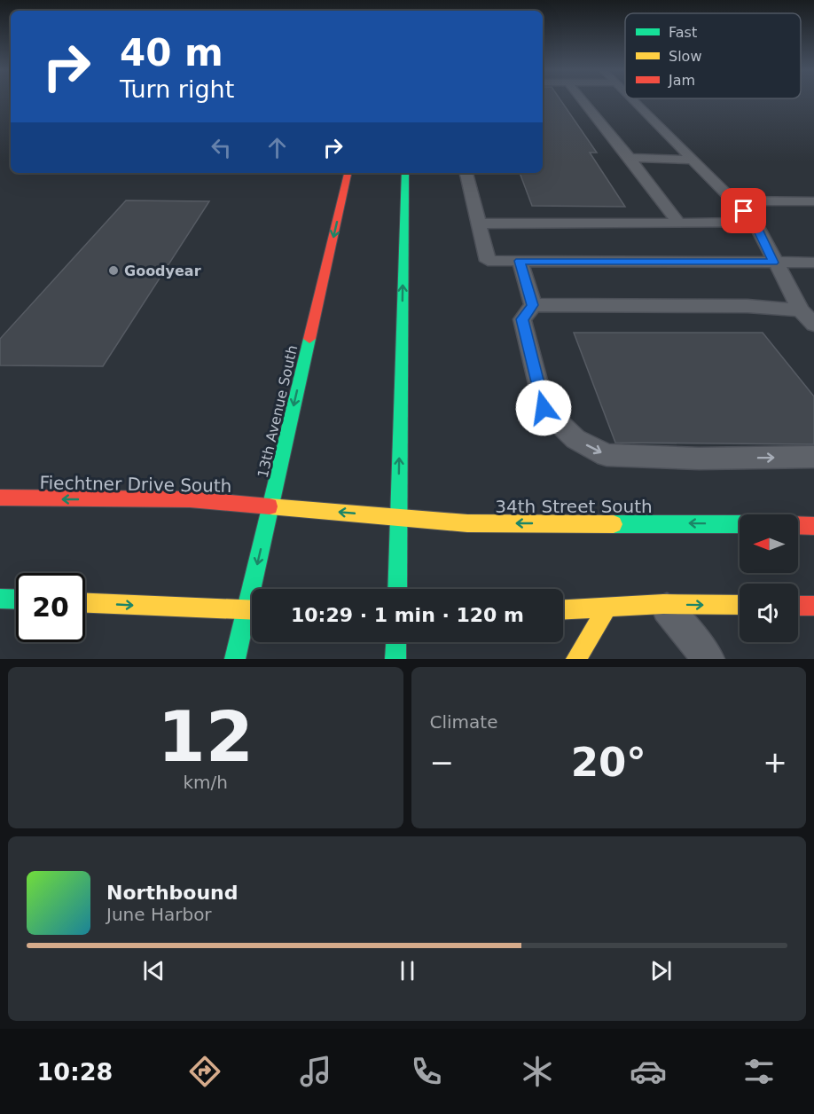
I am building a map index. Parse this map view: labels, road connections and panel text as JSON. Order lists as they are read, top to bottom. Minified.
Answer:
{"streets":{"main road":["13th Avenue South","Fiechtner Drive South","34th Street South"]},"crossings":[["13th Avenue South","Fiechtner Drive South"],["Fiechtner Drive South","34th Street South"]],"places":["Goodyear"],"legend":["Fast","Slow","Jam"],"north":"left","page":{"turn":["40 m","Turn right"],"limit":"20","trip":"10:29 · 1 min · 120 m","tile":[["12","km/h"],"Climate"],"heat":["−","20°","+"],"song":["Northbound","June Harbor"],"tabs":"10:28"}}
